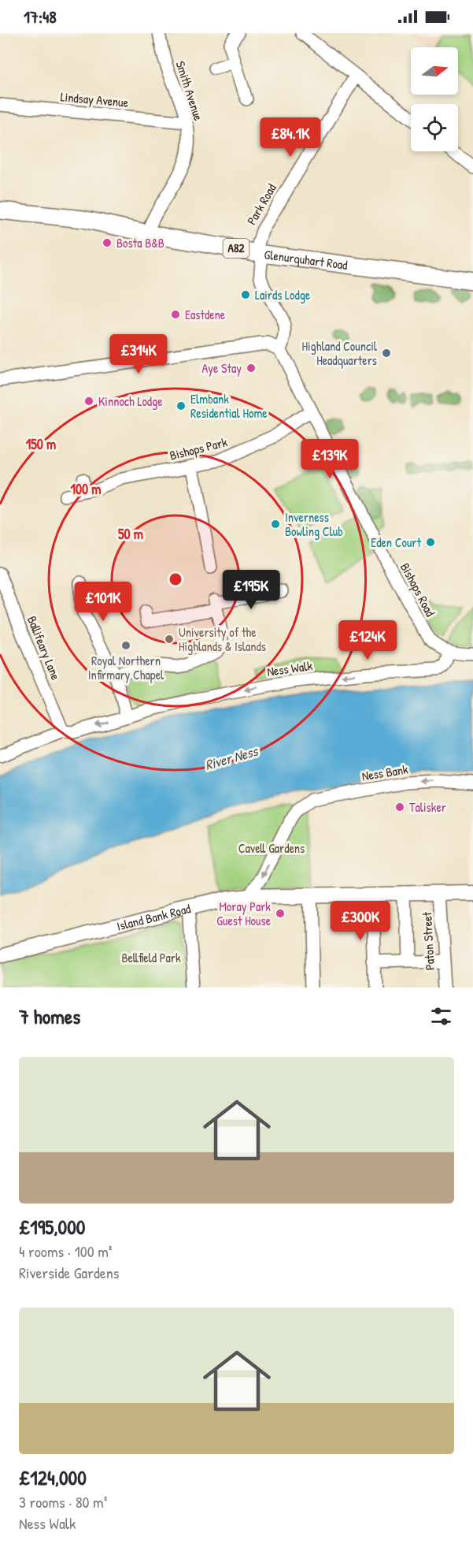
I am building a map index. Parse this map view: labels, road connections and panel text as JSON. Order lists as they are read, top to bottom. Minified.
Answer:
{"streets":{"highway":["A82","Glenurquhart Road"],"main road":["Island Bank Road"],"street":["Smith Avenue","Lindsay Avenue","Park Road","Bishops Park","Bishops Road","Ballifeary Lane","Ness Walk","Ness Bank","Paton Street"]},"crossings":[["Smith Avenue","Lindsay Avenue"],["Smith Avenue","Glenurquhart Road"],["Park Road","Glenurquhart Road"],["Bishops Park","Bishops Road"],["Bishops Road","Ness Walk"],["Ballifeary Lane","Ness Walk"],["Ness Bank","Island Bank Road"],["Island Bank Road","Paton Street"]],"one_way":["Ness Walk","Ness Bank"],"water":["River Ness"],"parks":["Cavell Gardens","Bellfield Park"],"places":["Bosta B&B","Lairds Lodge","Eastdene","Highland Council Headquarters","Aye Stay","Kinnoch Lodge","Elmbank Residential Home","Inverness Bowling Club","Eden Court","University of the Highlands & Islands","Royal Northern Infirmary Chapel","Talisker","Moray Park Guest House"],"north":"right","page":{"status":"17:48","price":["£84.1K","£314K","£139K","£195K","£101K","£124K","£300K"],"heading":"7 homes","list":[{"name":"£195,000","note":"4 rooms · 100 m² · Riverside Gardens"},{"name":"£124,000","note":"3 rooms · 80 m² · Ness Walk"}]},"rings":["150 m","100 m","50 m"]}
